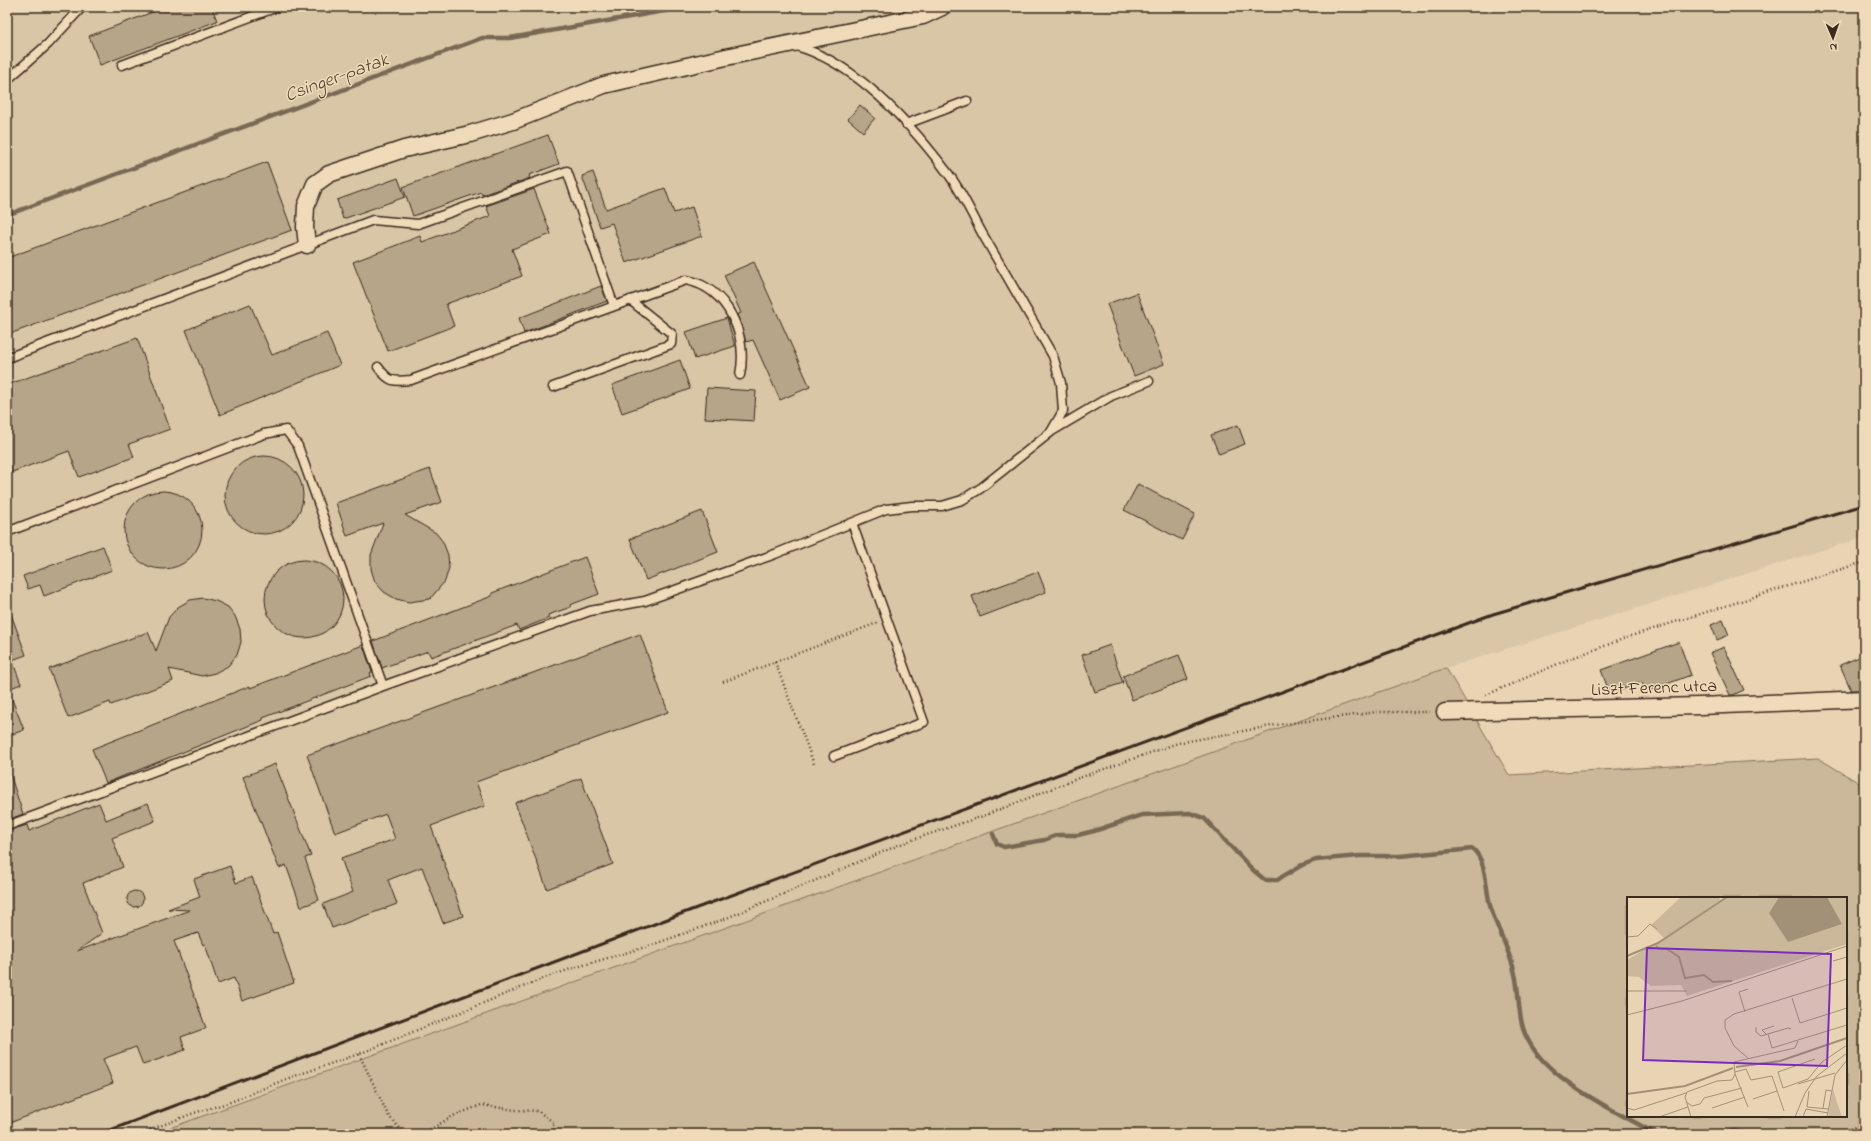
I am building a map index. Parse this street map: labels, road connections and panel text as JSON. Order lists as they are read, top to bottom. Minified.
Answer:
{"streets":{"street":["Liszt Ferenc utca"]},"water":["Csinger-patak"],"north":"bottom"}
